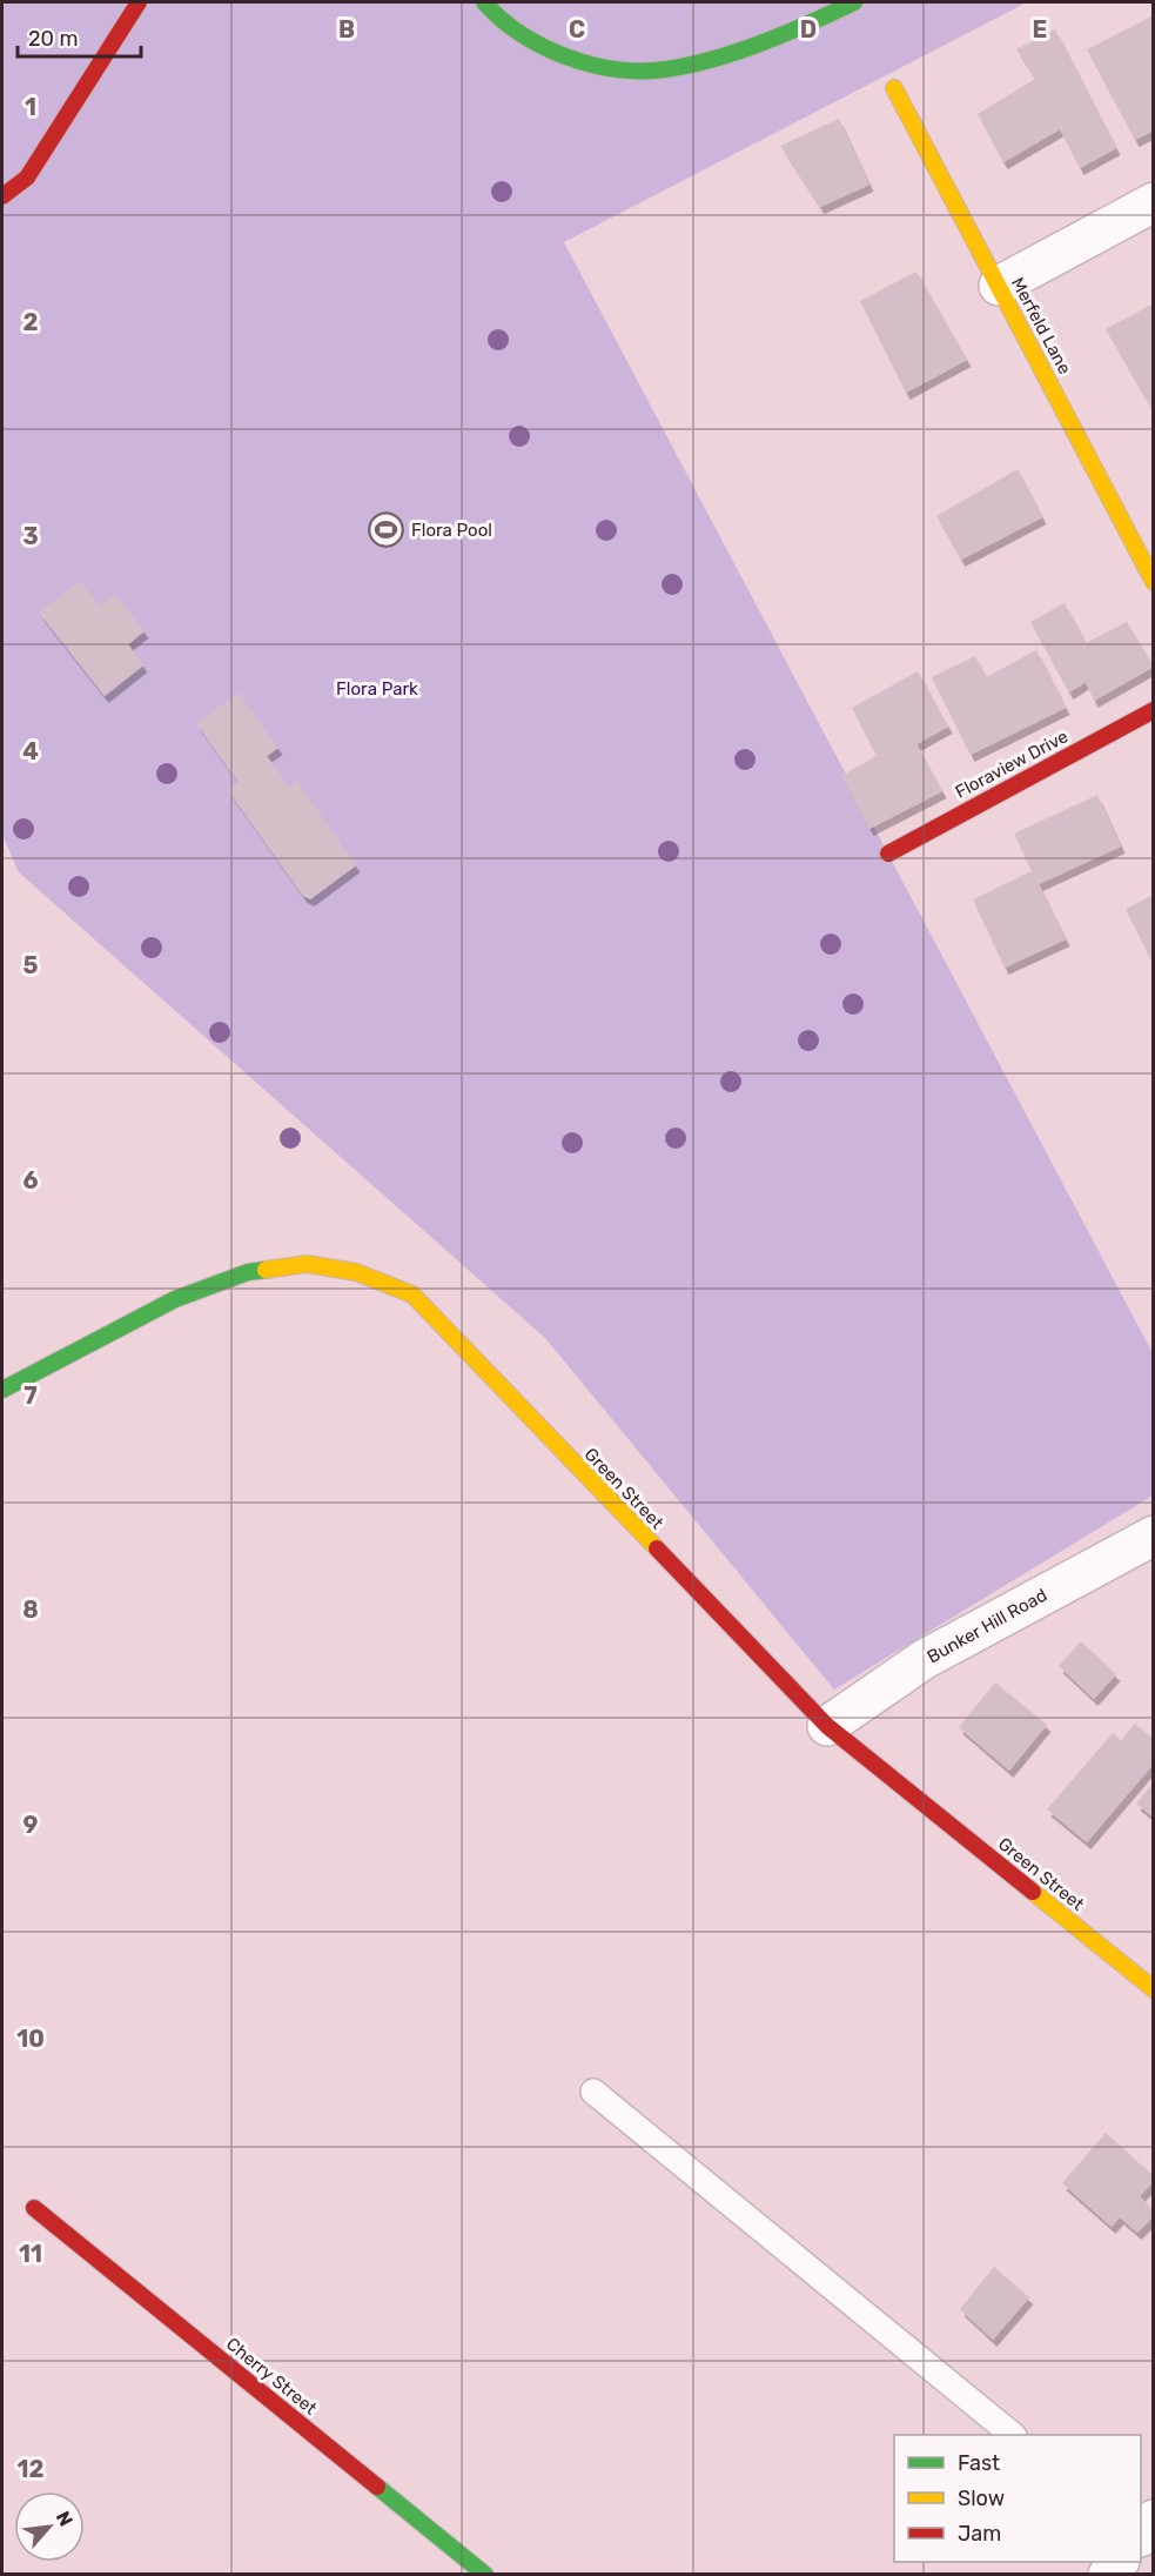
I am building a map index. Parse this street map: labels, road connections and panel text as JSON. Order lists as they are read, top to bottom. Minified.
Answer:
{"streets":{"street":["Merfeld Lane","Floraview Drive","Green Street","Bunker Hill Road","Cherry Street"]},"crossings":[["Green Street","Bunker Hill Road"]],"parks":["Flora Park"],"places":{"sports":["Flora Pool"]},"legend":["Fast","Slow","Jam"],"scale_bar":"20 m","north":"top right","grid":{"columns":["B","C","D","E"],"rows":["1","2","3","4","5","6","7","8","9","10","11","12"]}}
